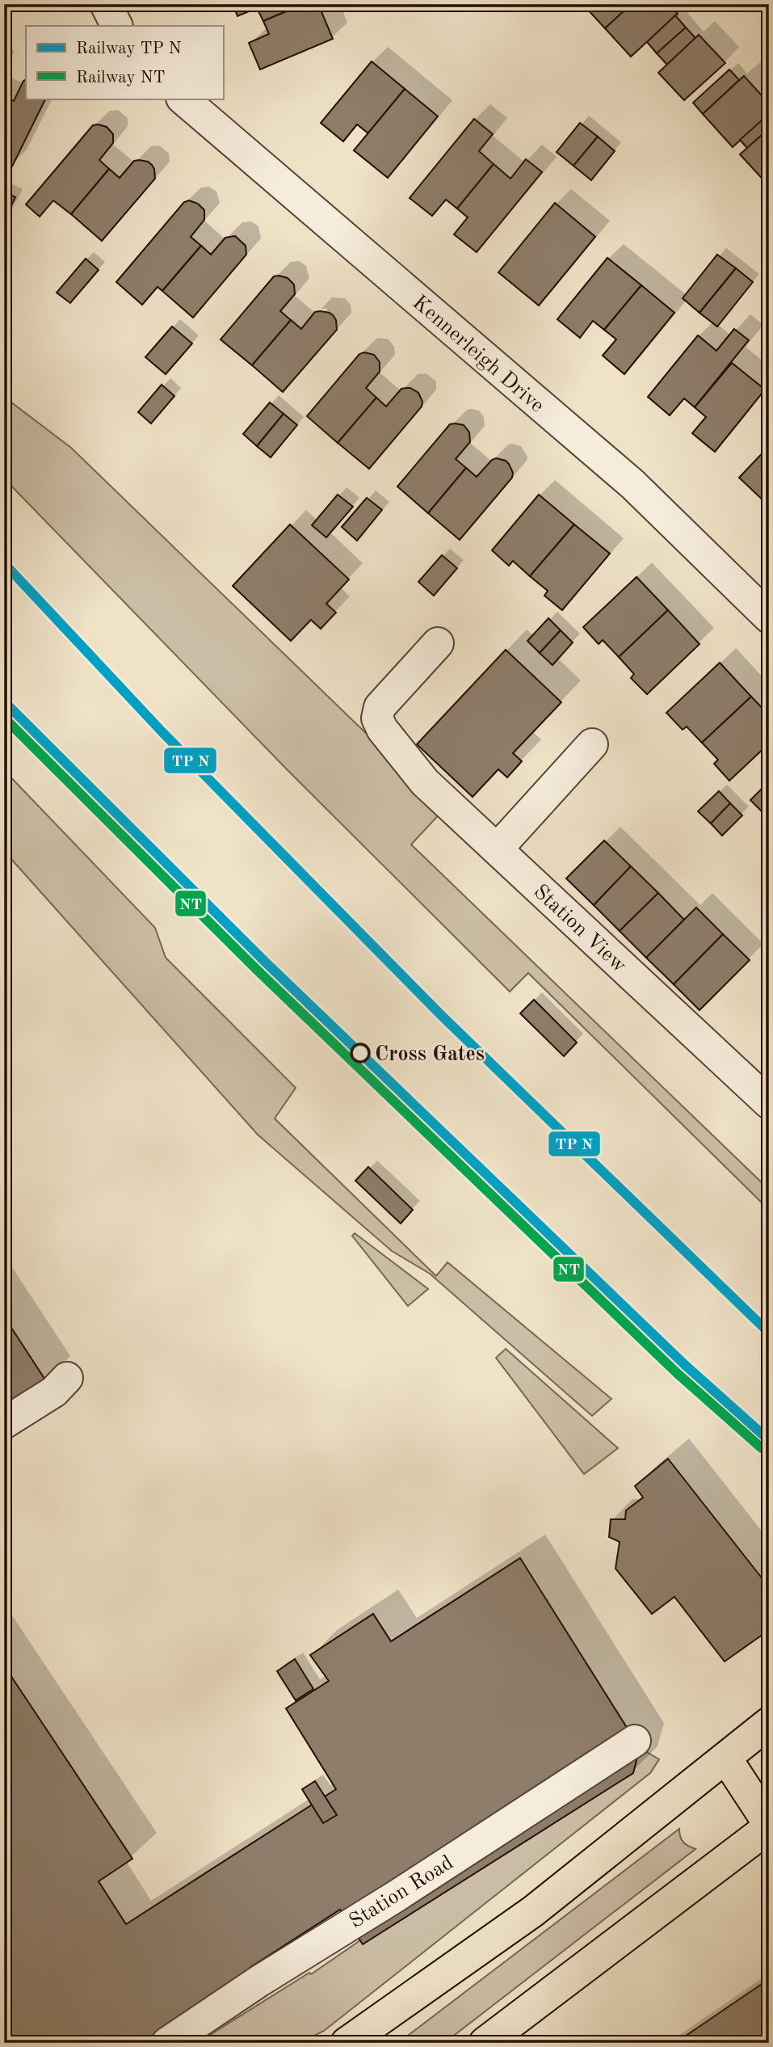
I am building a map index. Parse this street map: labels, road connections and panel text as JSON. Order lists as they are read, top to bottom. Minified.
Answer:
{"streets":{"street":["Kennerleigh Drive","Station View","Station Road"]},"places":["Cross Gates"],"lines":["rail line NT"],"legend":["Railway TP N","Railway NT"]}
